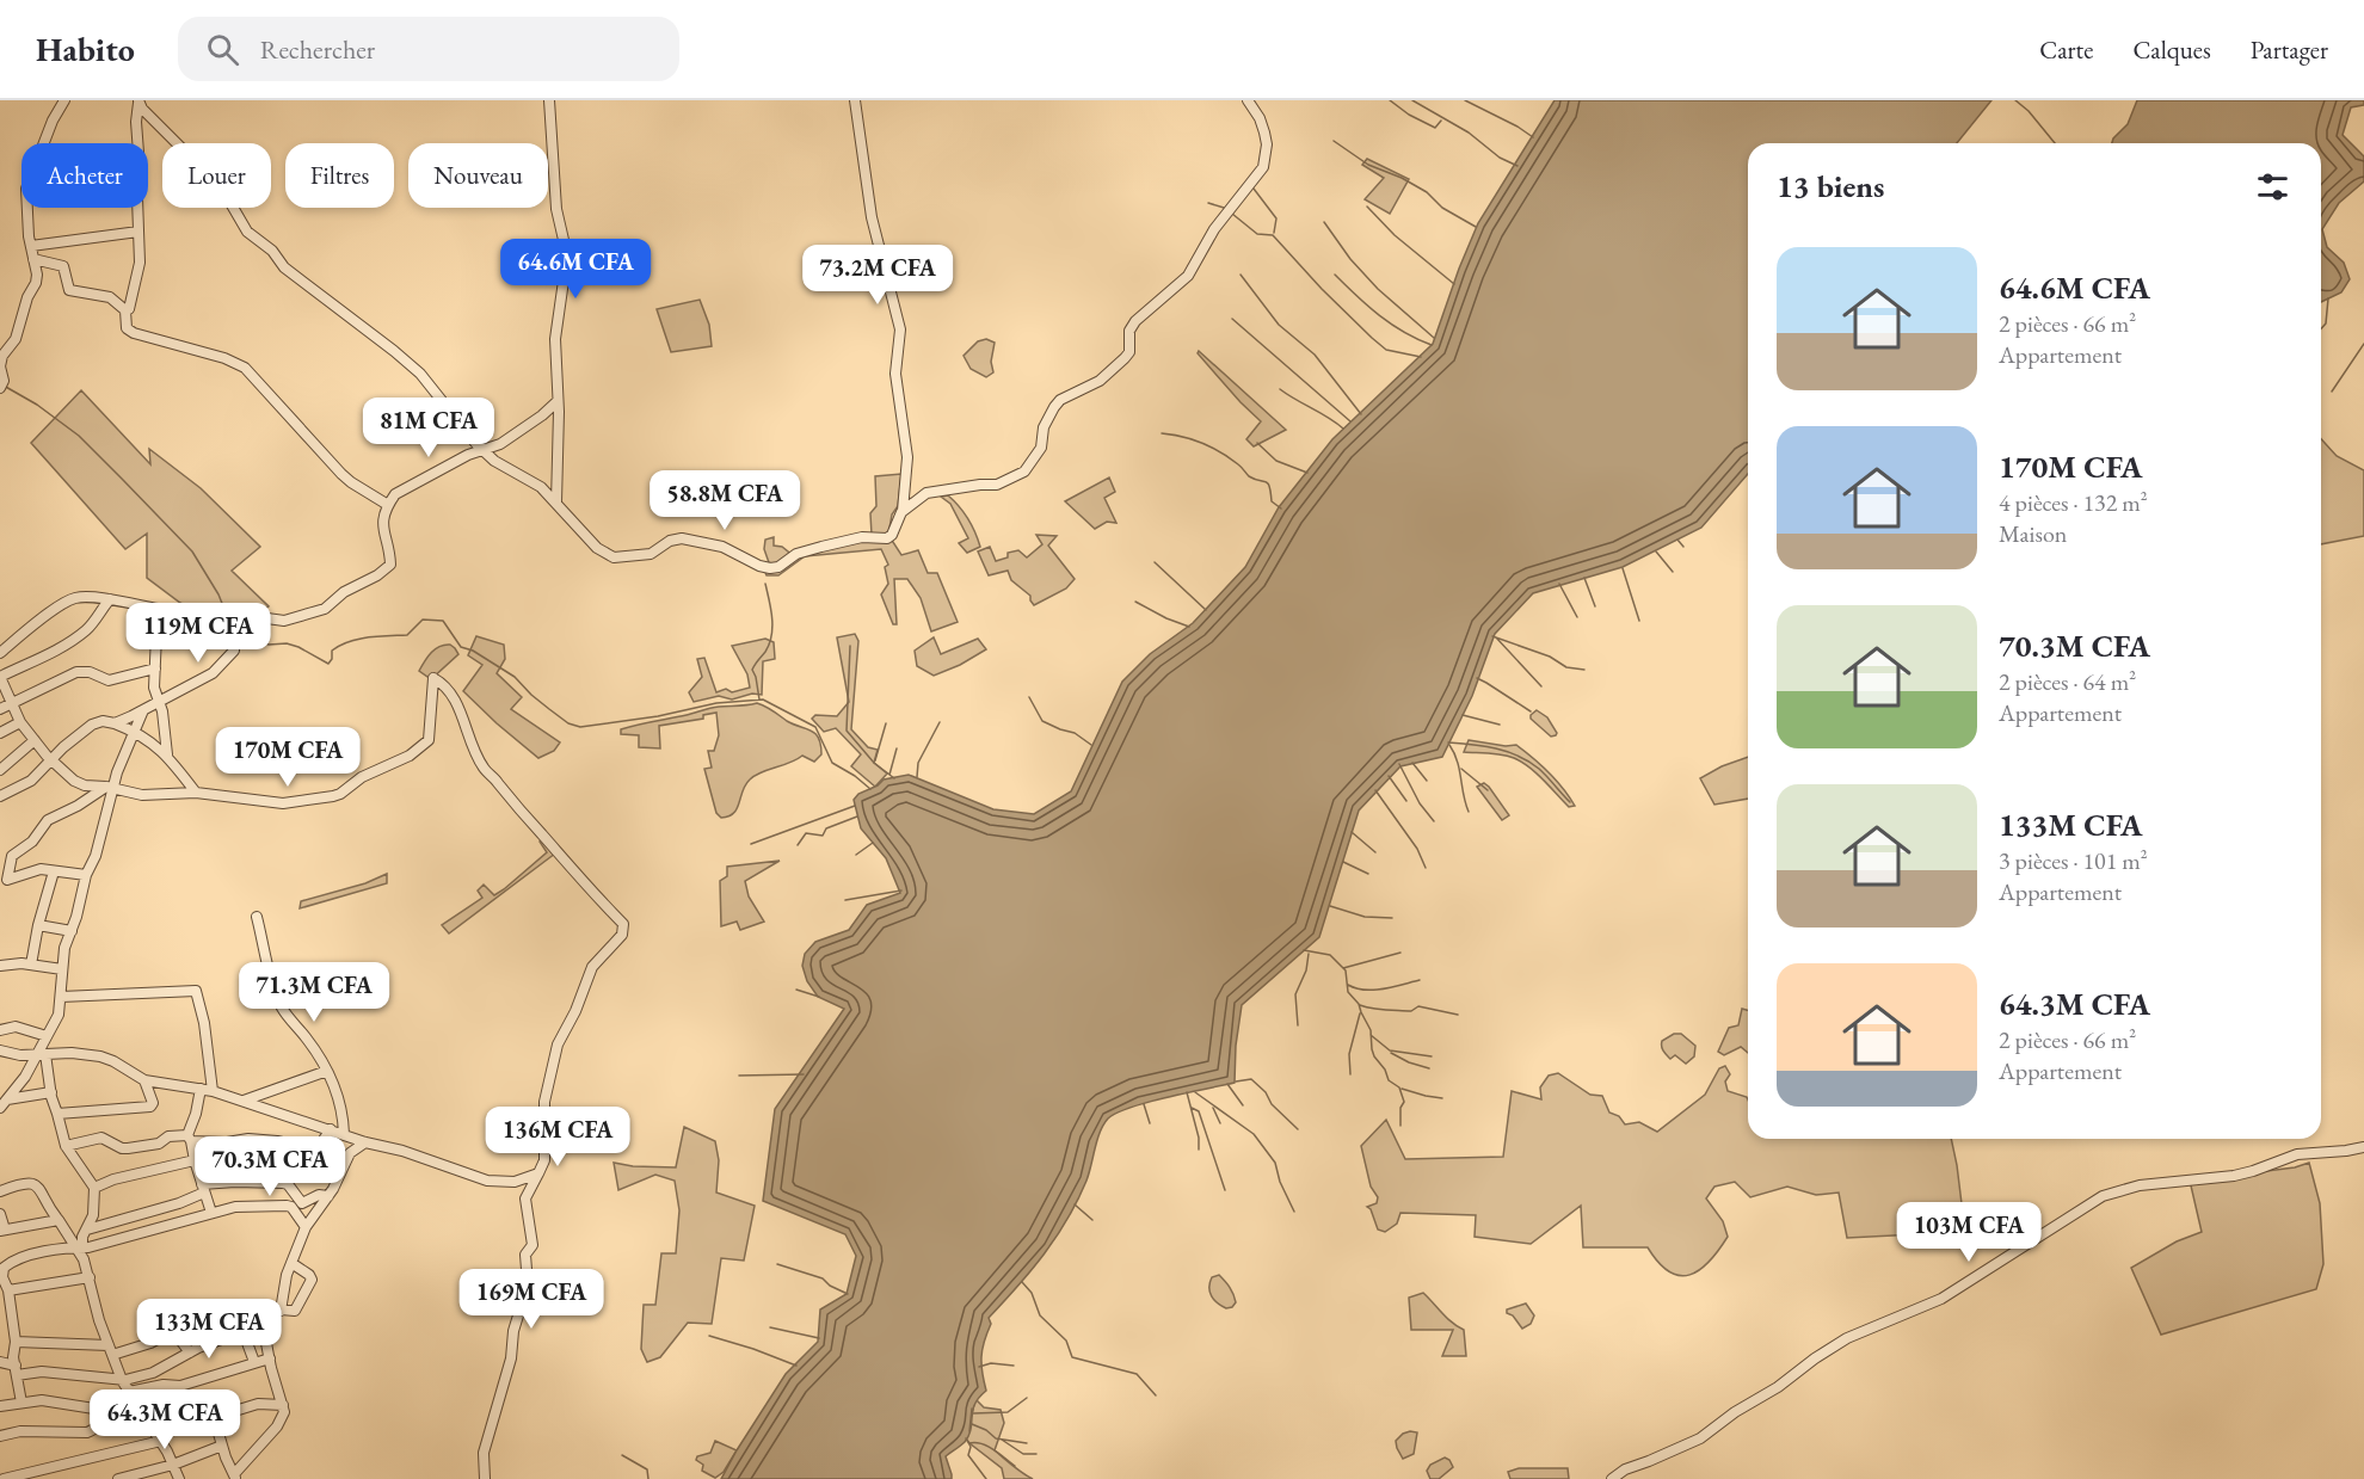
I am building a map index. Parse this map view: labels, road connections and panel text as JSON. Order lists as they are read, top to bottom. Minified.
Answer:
{"page":{"header":"Habito","search":"Rechercher","nav":["Carte","Calques","Partager"],"chip":["Acheter","Louer","Filtres","Nouveau"],"heading":"13 biens","list":[{"name":"64.6M CFA","note":"2 pièces · 66 m² · Appartement"},{"name":"170M CFA","note":"4 pièces · 132 m² · Maison"},{"name":"70.3M CFA","note":"2 pièces · 64 m² · Appartement"},{"name":"133M CFA","note":"3 pièces · 101 m² · Appartement"},{"name":"64.3M CFA","note":"2 pièces · 66 m² · Appartement"}],"price":["64.6M CFA","73.2M CFA","81M CFA","58.8M CFA","119M CFA","170M CFA","71.3M CFA","136M CFA","70.3M CFA","103M CFA","169M CFA","133M CFA","64.3M CFA"]}}
